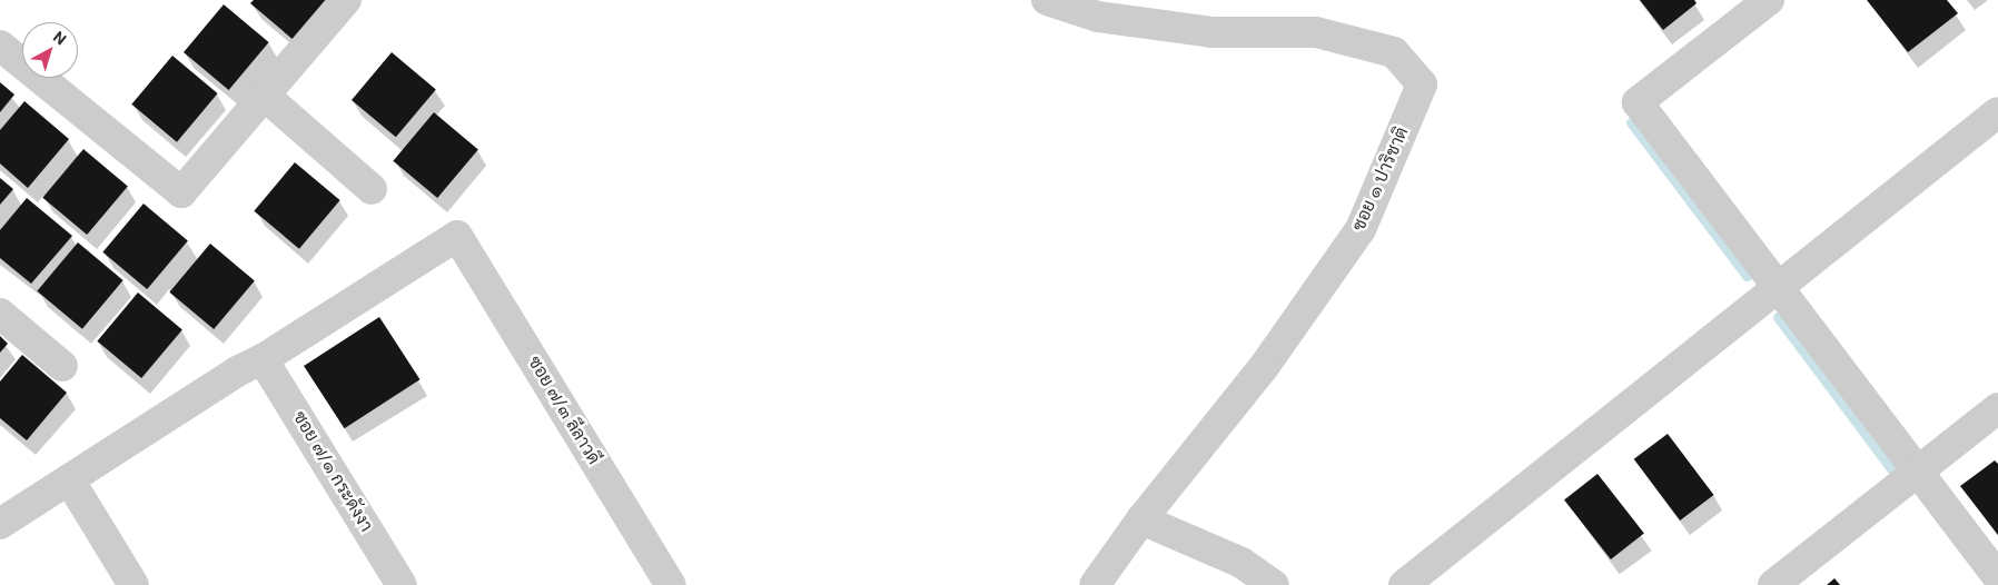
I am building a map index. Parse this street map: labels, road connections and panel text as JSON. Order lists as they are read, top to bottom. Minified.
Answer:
{"streets":{"street":["ซอย ๑ ปาริชาติ","ซอย ๗/๓ ลีลาวดี","ซอย ๗/๑ กระดังงา"]},"crossings":[["ซอย ๗/๓ ลีลาวดี","ซอย ๗/๑ กระดังงา"]],"north":"top right"}
